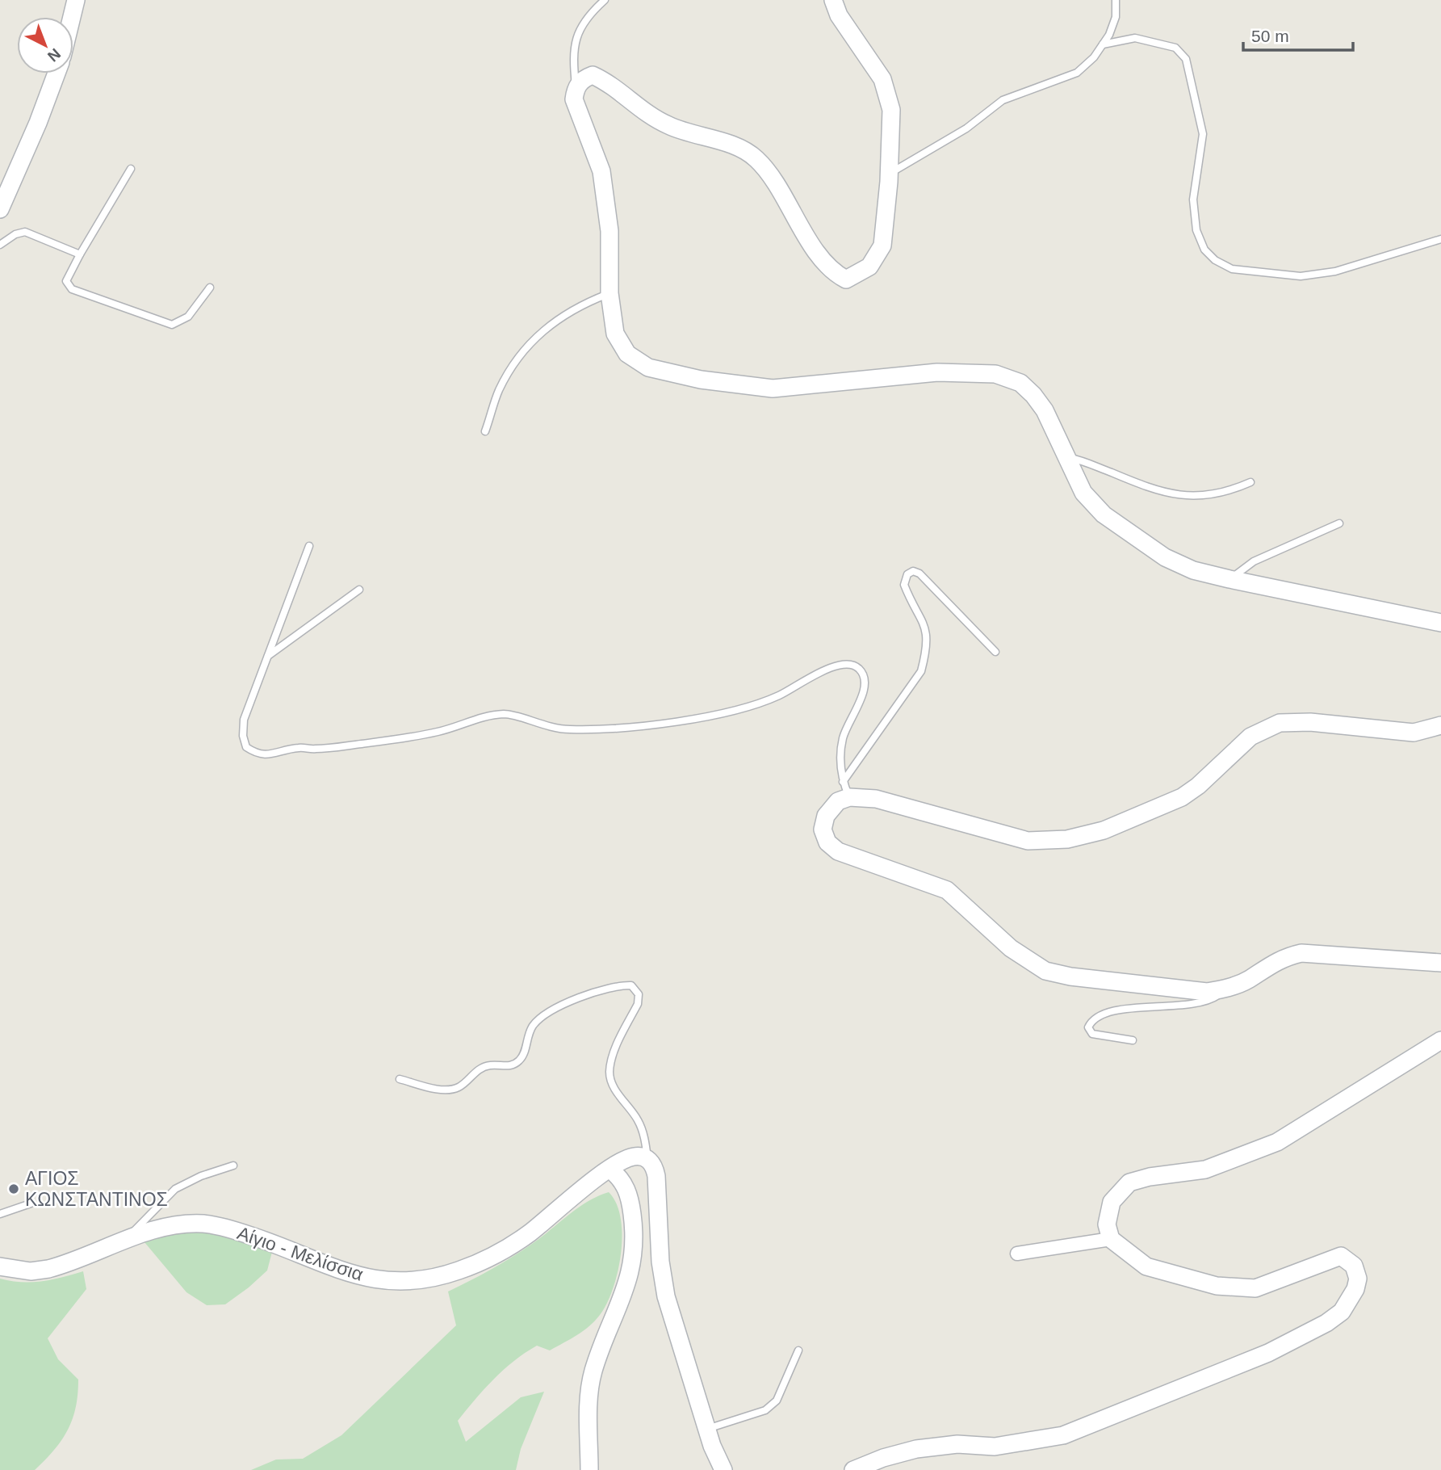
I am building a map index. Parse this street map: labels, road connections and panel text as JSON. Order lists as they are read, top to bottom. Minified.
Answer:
{"streets":{"main road":["Αίγιο - Μελίσσια"]},"places":["ΑΓΙΟΣ ΚΩΝΣΤΑΝΤΙΝΟΣ"],"scale_bar":"50 m","north":"bottom right"}
